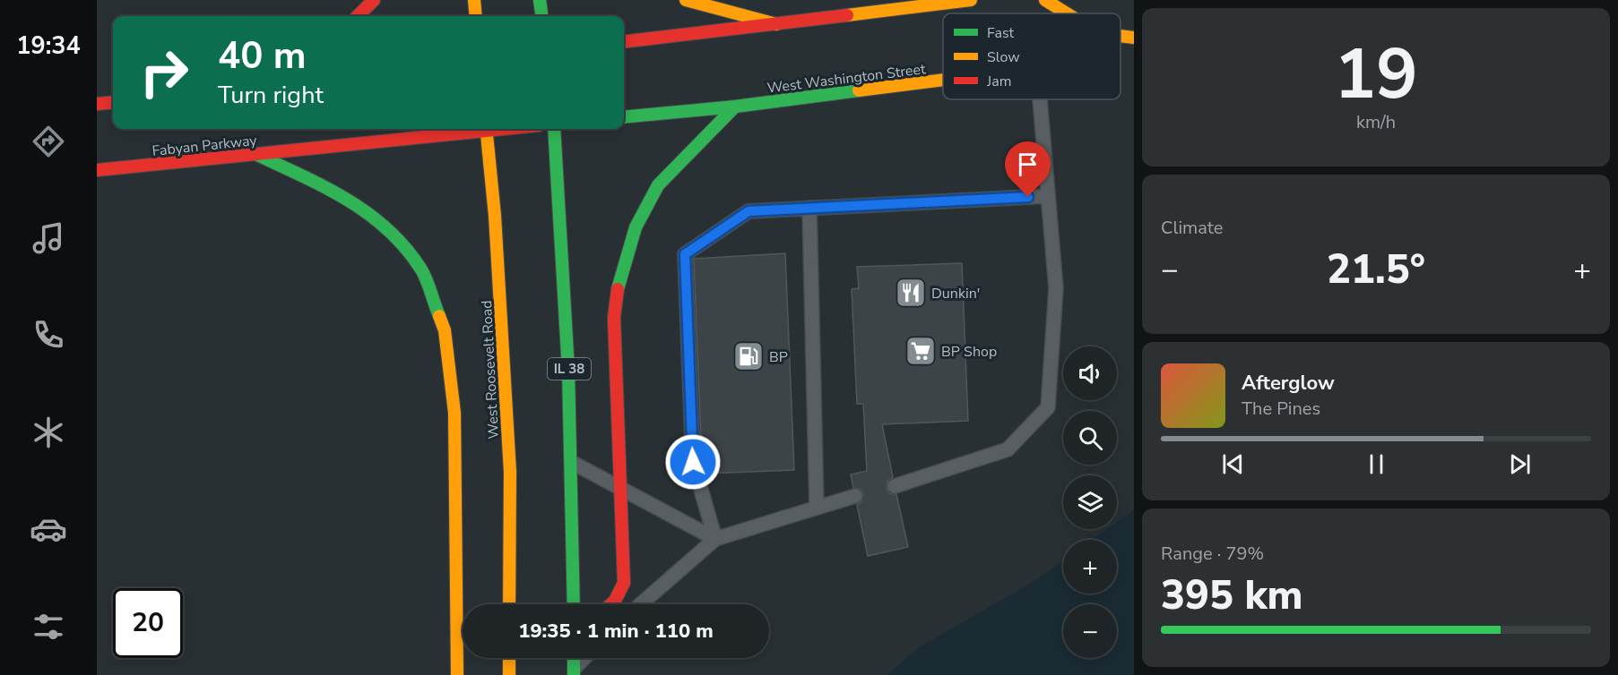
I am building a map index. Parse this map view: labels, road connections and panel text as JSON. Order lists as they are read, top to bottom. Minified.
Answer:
{"streets":{"main road":["West Washington Street","Fabyan Parkway","IL 38","West Roosevelt Road"]},"places":{"restaurant":["Dunkin'"],"supermarket":["BP Shop"],"fuel station":["BP"]},"legend":["Fast","Slow","Jam"],"page":{"tabs":"19:34","tile":[["19","km/h"],"Climate",["Range · 79%","395 km"]],"turn":["40 m","Turn right"],"heat":["−","21.5°","+"],"map_buttons":["+","−"],"song":["Afterglow","The Pines"],"limit":"20","trip":"19:35 · 1 min · 110 m"}}
